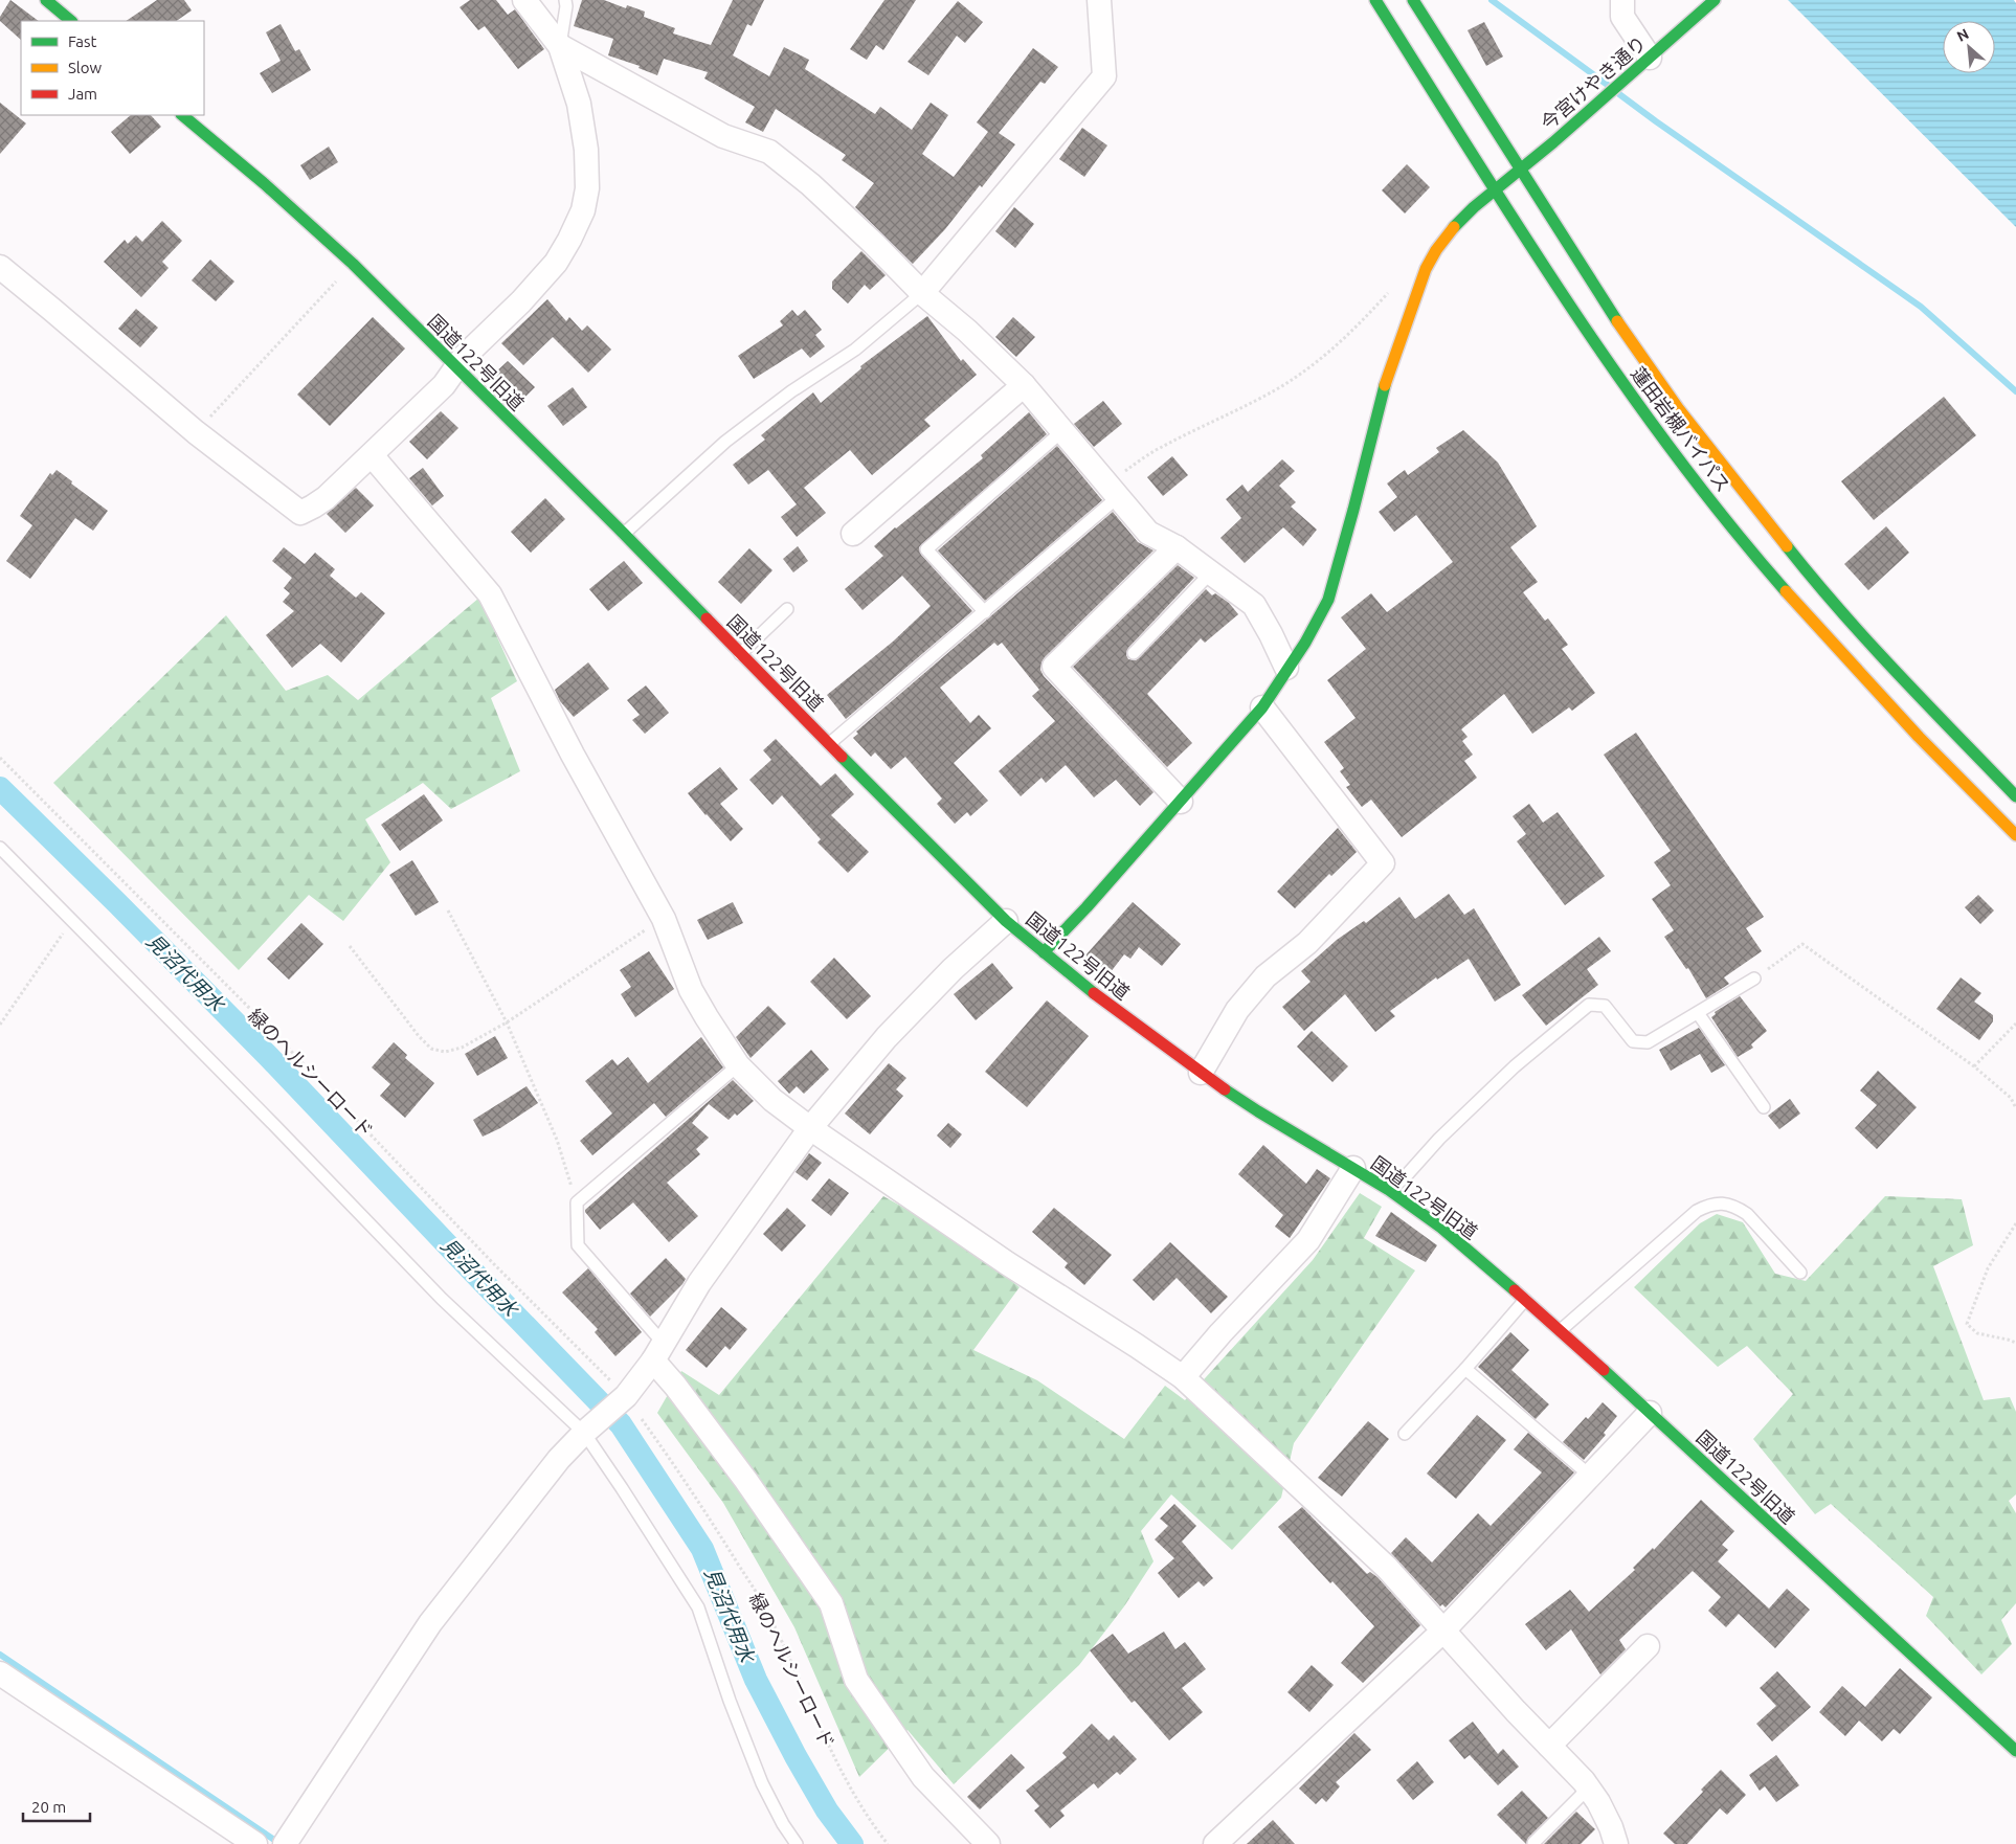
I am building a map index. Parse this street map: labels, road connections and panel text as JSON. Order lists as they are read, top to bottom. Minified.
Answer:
{"streets":{"main road":["今宮けやき通り","国道122号旧道","蓮田岩槻バイパス"],"path":["緑のヘルシーロード"]},"crossings":[["今宮けやき通り","国道122号旧道"],["今宮けやき通り","蓮田岩槻バイパス"]],"water":["見沼代用水"],"legend":["Fast","Slow","Jam"],"scale_bar":"20 m","north":"top left"}
